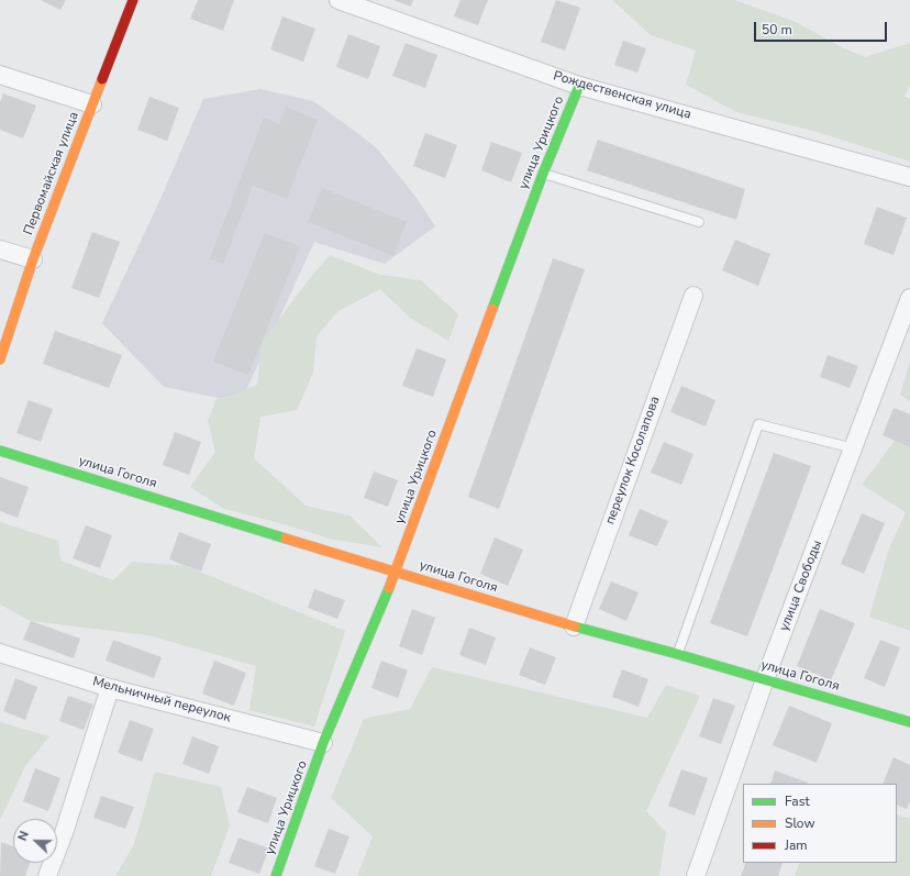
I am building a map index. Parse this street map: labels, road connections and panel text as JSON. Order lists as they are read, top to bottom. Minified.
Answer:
{"streets":{"street":["Рождественская улица","улица Урицкого","Первомайская улица","переулок Косолапова","улица Гоголя","улица Свободы","Мельничный переулок"]},"crossings":[["Рождественская улица","улица Урицкого"],["улица Урицкого","улица Гоголя"],["улица Урицкого","Мельничный переулок"],["переулок Косолапова","улица Гоголя"],["улица Гоголя","улица Свободы"]],"legend":["Fast","Slow","Jam"],"scale_bar":"50 m","north":"left"}
